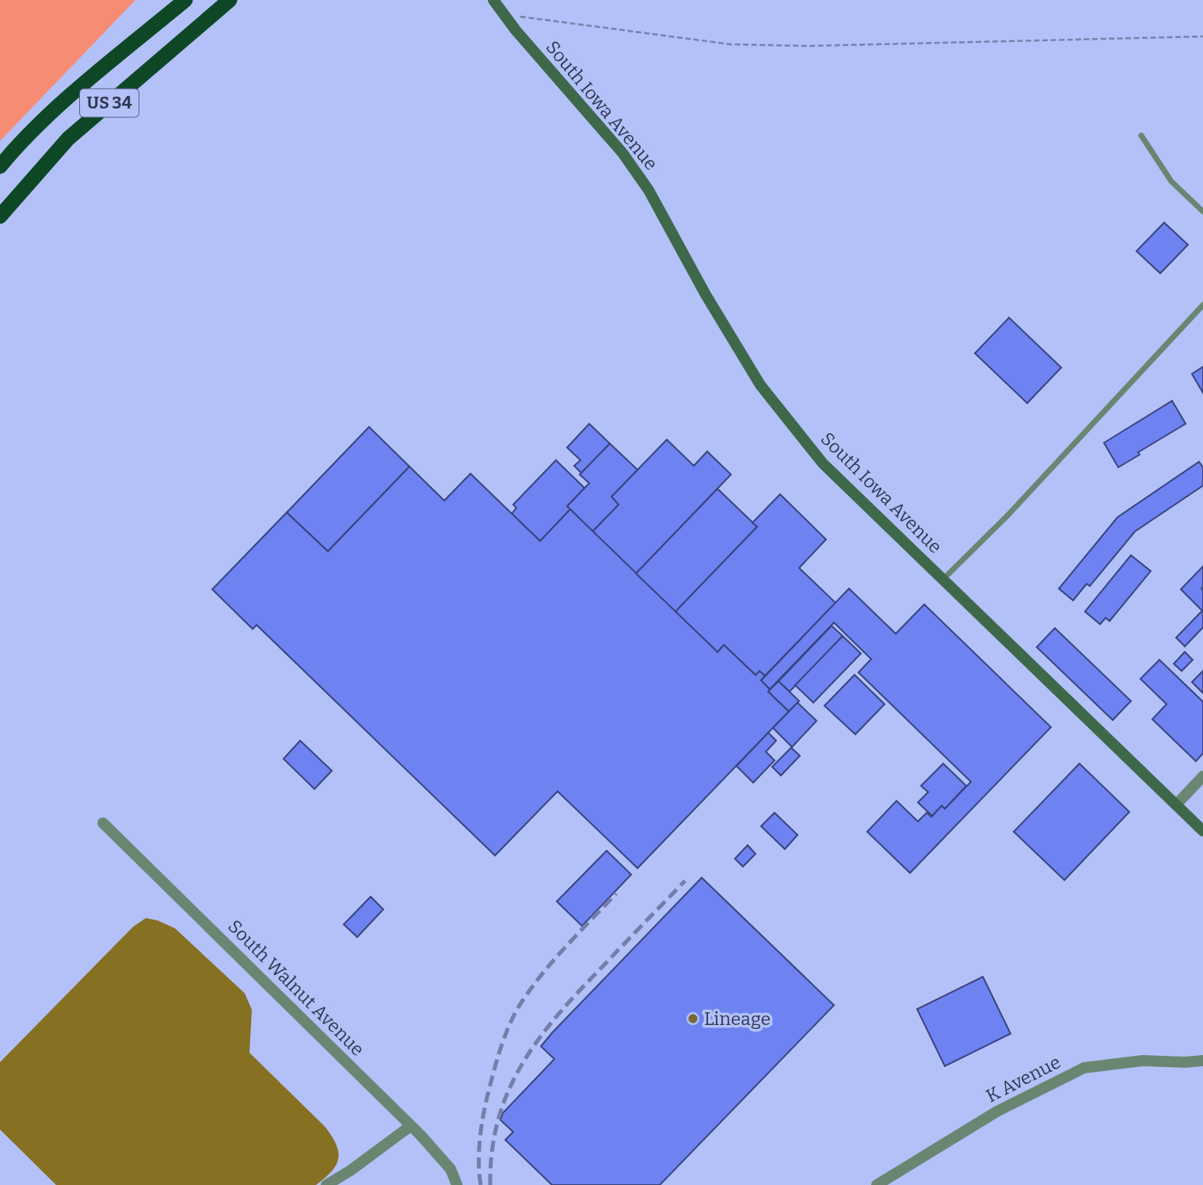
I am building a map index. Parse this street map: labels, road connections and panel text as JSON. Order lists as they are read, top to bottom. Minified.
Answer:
{"streets":{"highway":["US 34"],"main road":["South Iowa Avenue"],"street":["South Walnut Avenue","K Avenue"]},"places":["Lineage"]}
